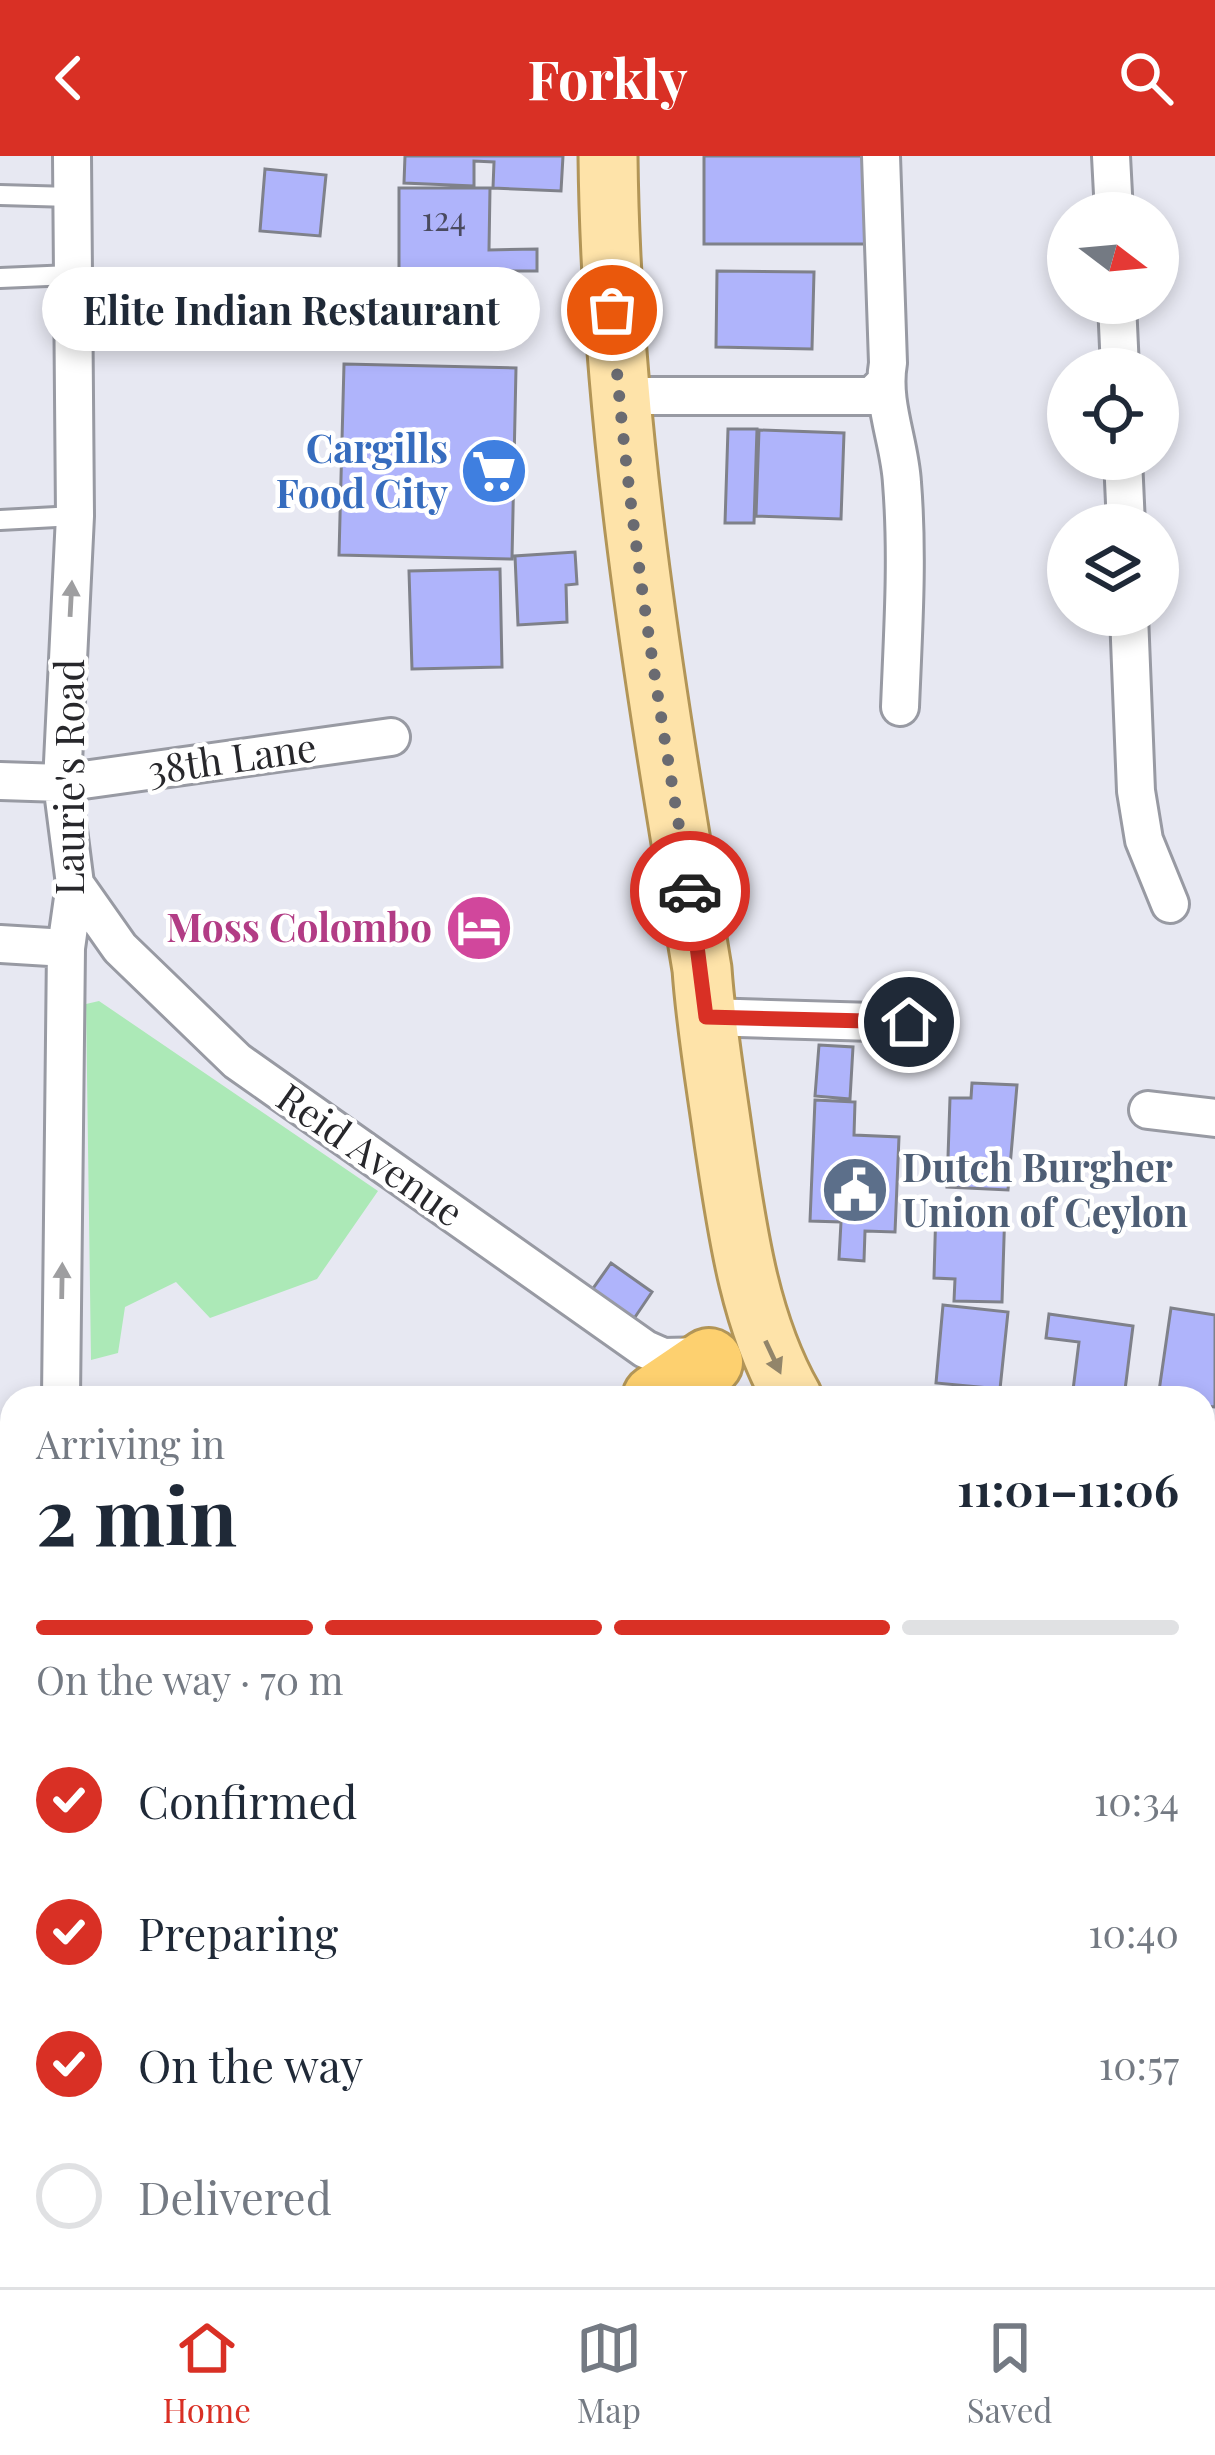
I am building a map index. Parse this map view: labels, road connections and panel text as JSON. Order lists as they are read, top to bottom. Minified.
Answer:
{"streets":{"street":["38th Lane","Laurie's Road","Reid Avenue"]},"crossings":[["38th Lane","Laurie's Road"],["Laurie's Road","Reid Avenue"]],"one_way":["Laurie's Road"],"places":{"other":["Elite Indian Restaurant"],"supermarket":["Cargills Food City"],"hotel":["Moss Colombo"],"public building":["Dutch Burgher Union of Ceylon"]},"house_numbers":["124"],"north":"right","page":{"header":"Forkly","bubble":"Elite Indian Restaurant","heading":["2 min","Arriving in","11:01–11:06"],"bar":"On the way · 70 m","list":[["Confirmed","10:34"],["Preparing","10:40"],["On the way","10:57"],"Delivered"],"tabs":["Home","Map","Saved"]}}
